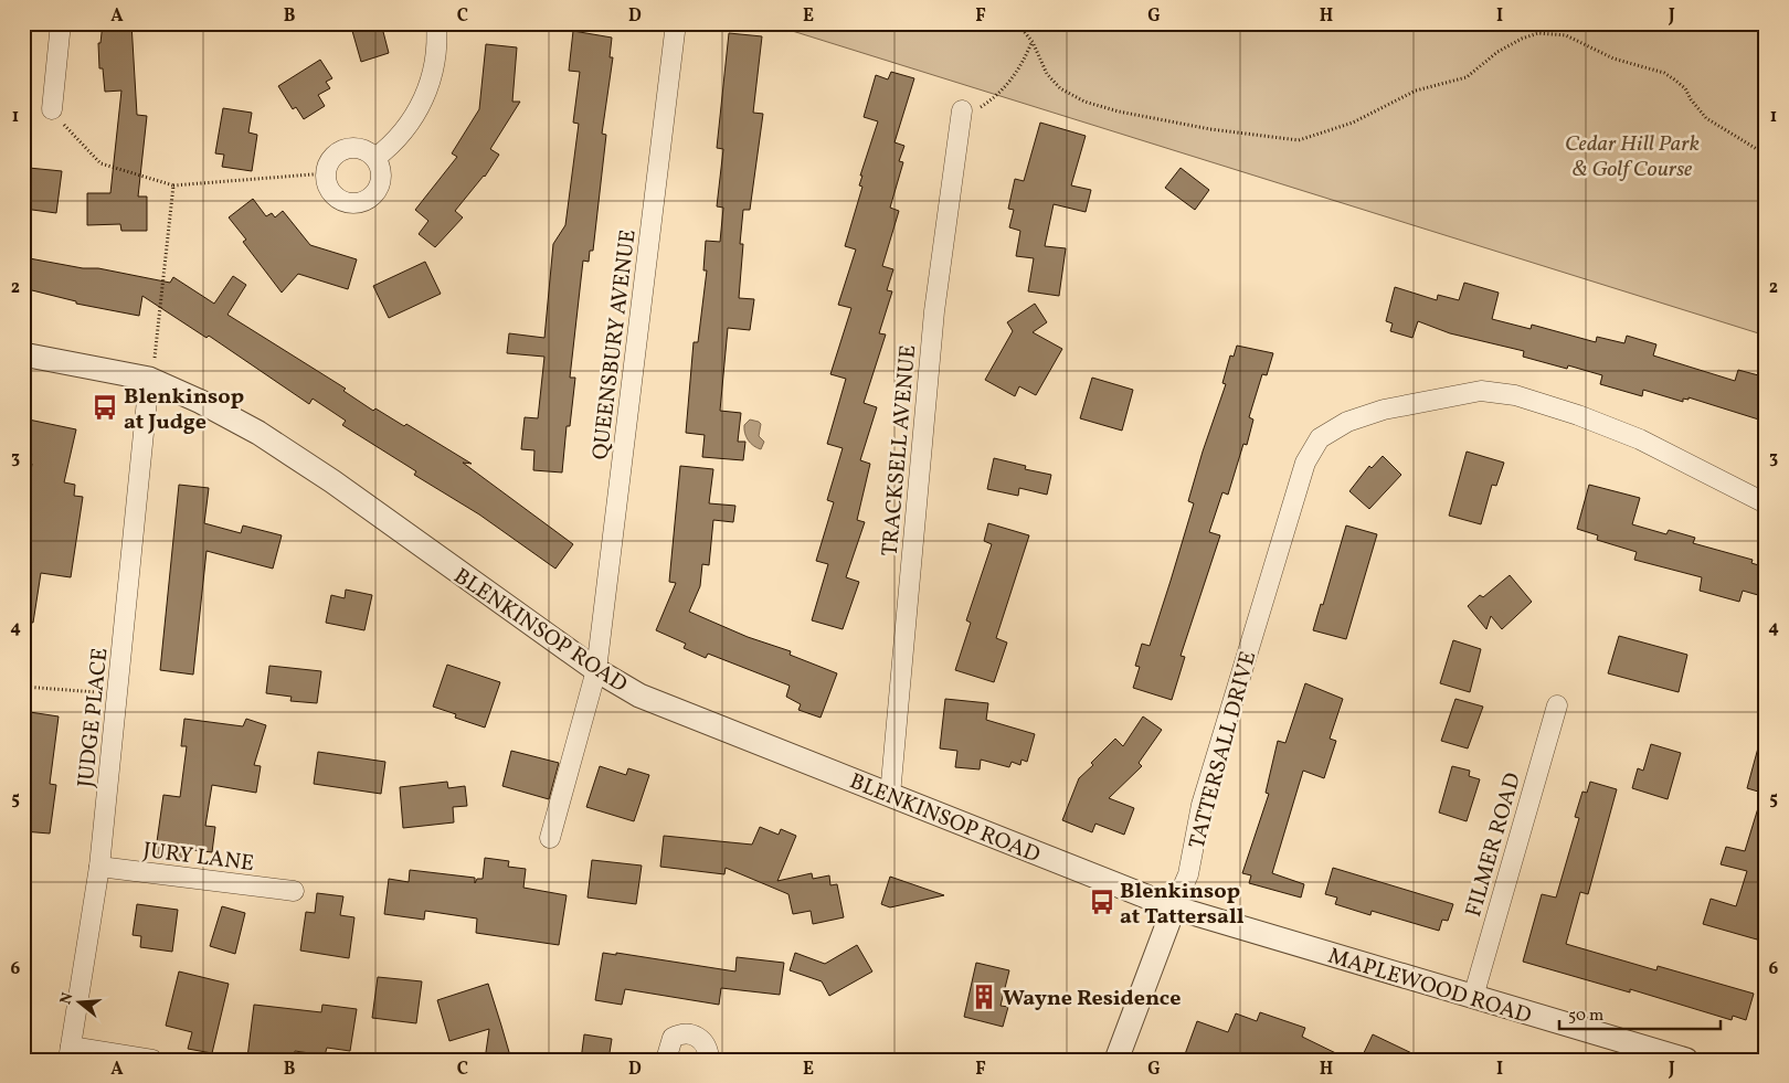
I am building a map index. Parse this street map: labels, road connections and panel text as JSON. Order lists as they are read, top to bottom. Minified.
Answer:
{"streets":{"street":["QUEENSBURY AVENUE","TRACKSELL AVENUE","BLENKINSOP ROAD","JUDGE PLACE","TATTERSALL DRIVE","FILMER ROAD","JURY LANE","MAPLEWOOD ROAD"]},"crossings":[["QUEENSBURY AVENUE","BLENKINSOP ROAD"],["TRACKSELL AVENUE","BLENKINSOP ROAD"],["BLENKINSOP ROAD","JUDGE PLACE"],["BLENKINSOP ROAD","TATTERSALL DRIVE"],["BLENKINSOP ROAD","MAPLEWOOD ROAD"],["JUDGE PLACE","JURY LANE"],["TATTERSALL DRIVE","MAPLEWOOD ROAD"],["FILMER ROAD","MAPLEWOOD ROAD"]],"parks":["Cedar Hill Park & Golf Course"],"places":{"bus stop":["Blenkinsop at Judge","Blenkinsop at Tattersall"],"building":["Wayne Residence"]},"scale_bar":"50 m","north":"left","grid":{"columns":["A","B","C","D","E","F","G","H","I","J"],"rows":["1","2","3","4","5","6"]}}
